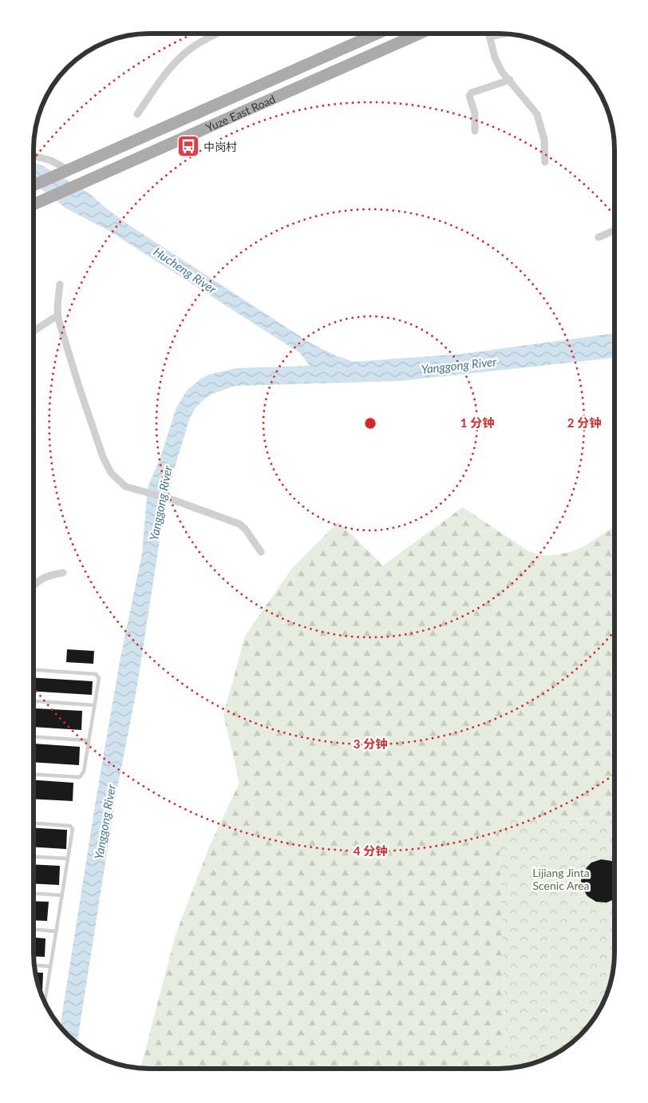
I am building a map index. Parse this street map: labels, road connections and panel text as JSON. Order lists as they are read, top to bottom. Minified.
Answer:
{"streets":{"main road":["Yuze East Road"]},"water":["Hucheng River","Yanggong River"],"parks":["Lijiang Jinta Scenic Area"],"places":{"bus stop":["中岗村"]},"rings":["1 分钟","2 分钟","3 分钟","4 分钟"]}
